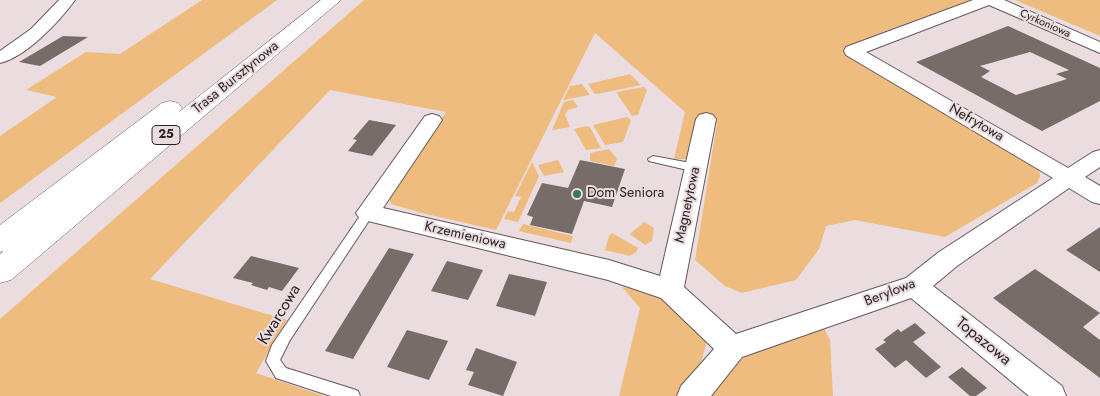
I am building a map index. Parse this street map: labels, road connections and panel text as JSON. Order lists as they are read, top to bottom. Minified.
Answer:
{"streets":{"main road":["Trasa Bursztynowa","25"],"street":["Cyrkoniowa","Nefrytowa","Magnetytowa","Krzemieniowa","Berylowa","Topazowa"],"lane":["Kwarcowa"]},"crossings":[["Cyrkoniowa","Nefrytowa"],["Nefrytowa","Berylowa"],["Magnetytowa","Krzemieniowa"],["Krzemieniowa","Kwarcowa"],["Berylowa","Topazowa"]],"places":["Dom Seniora"]}
